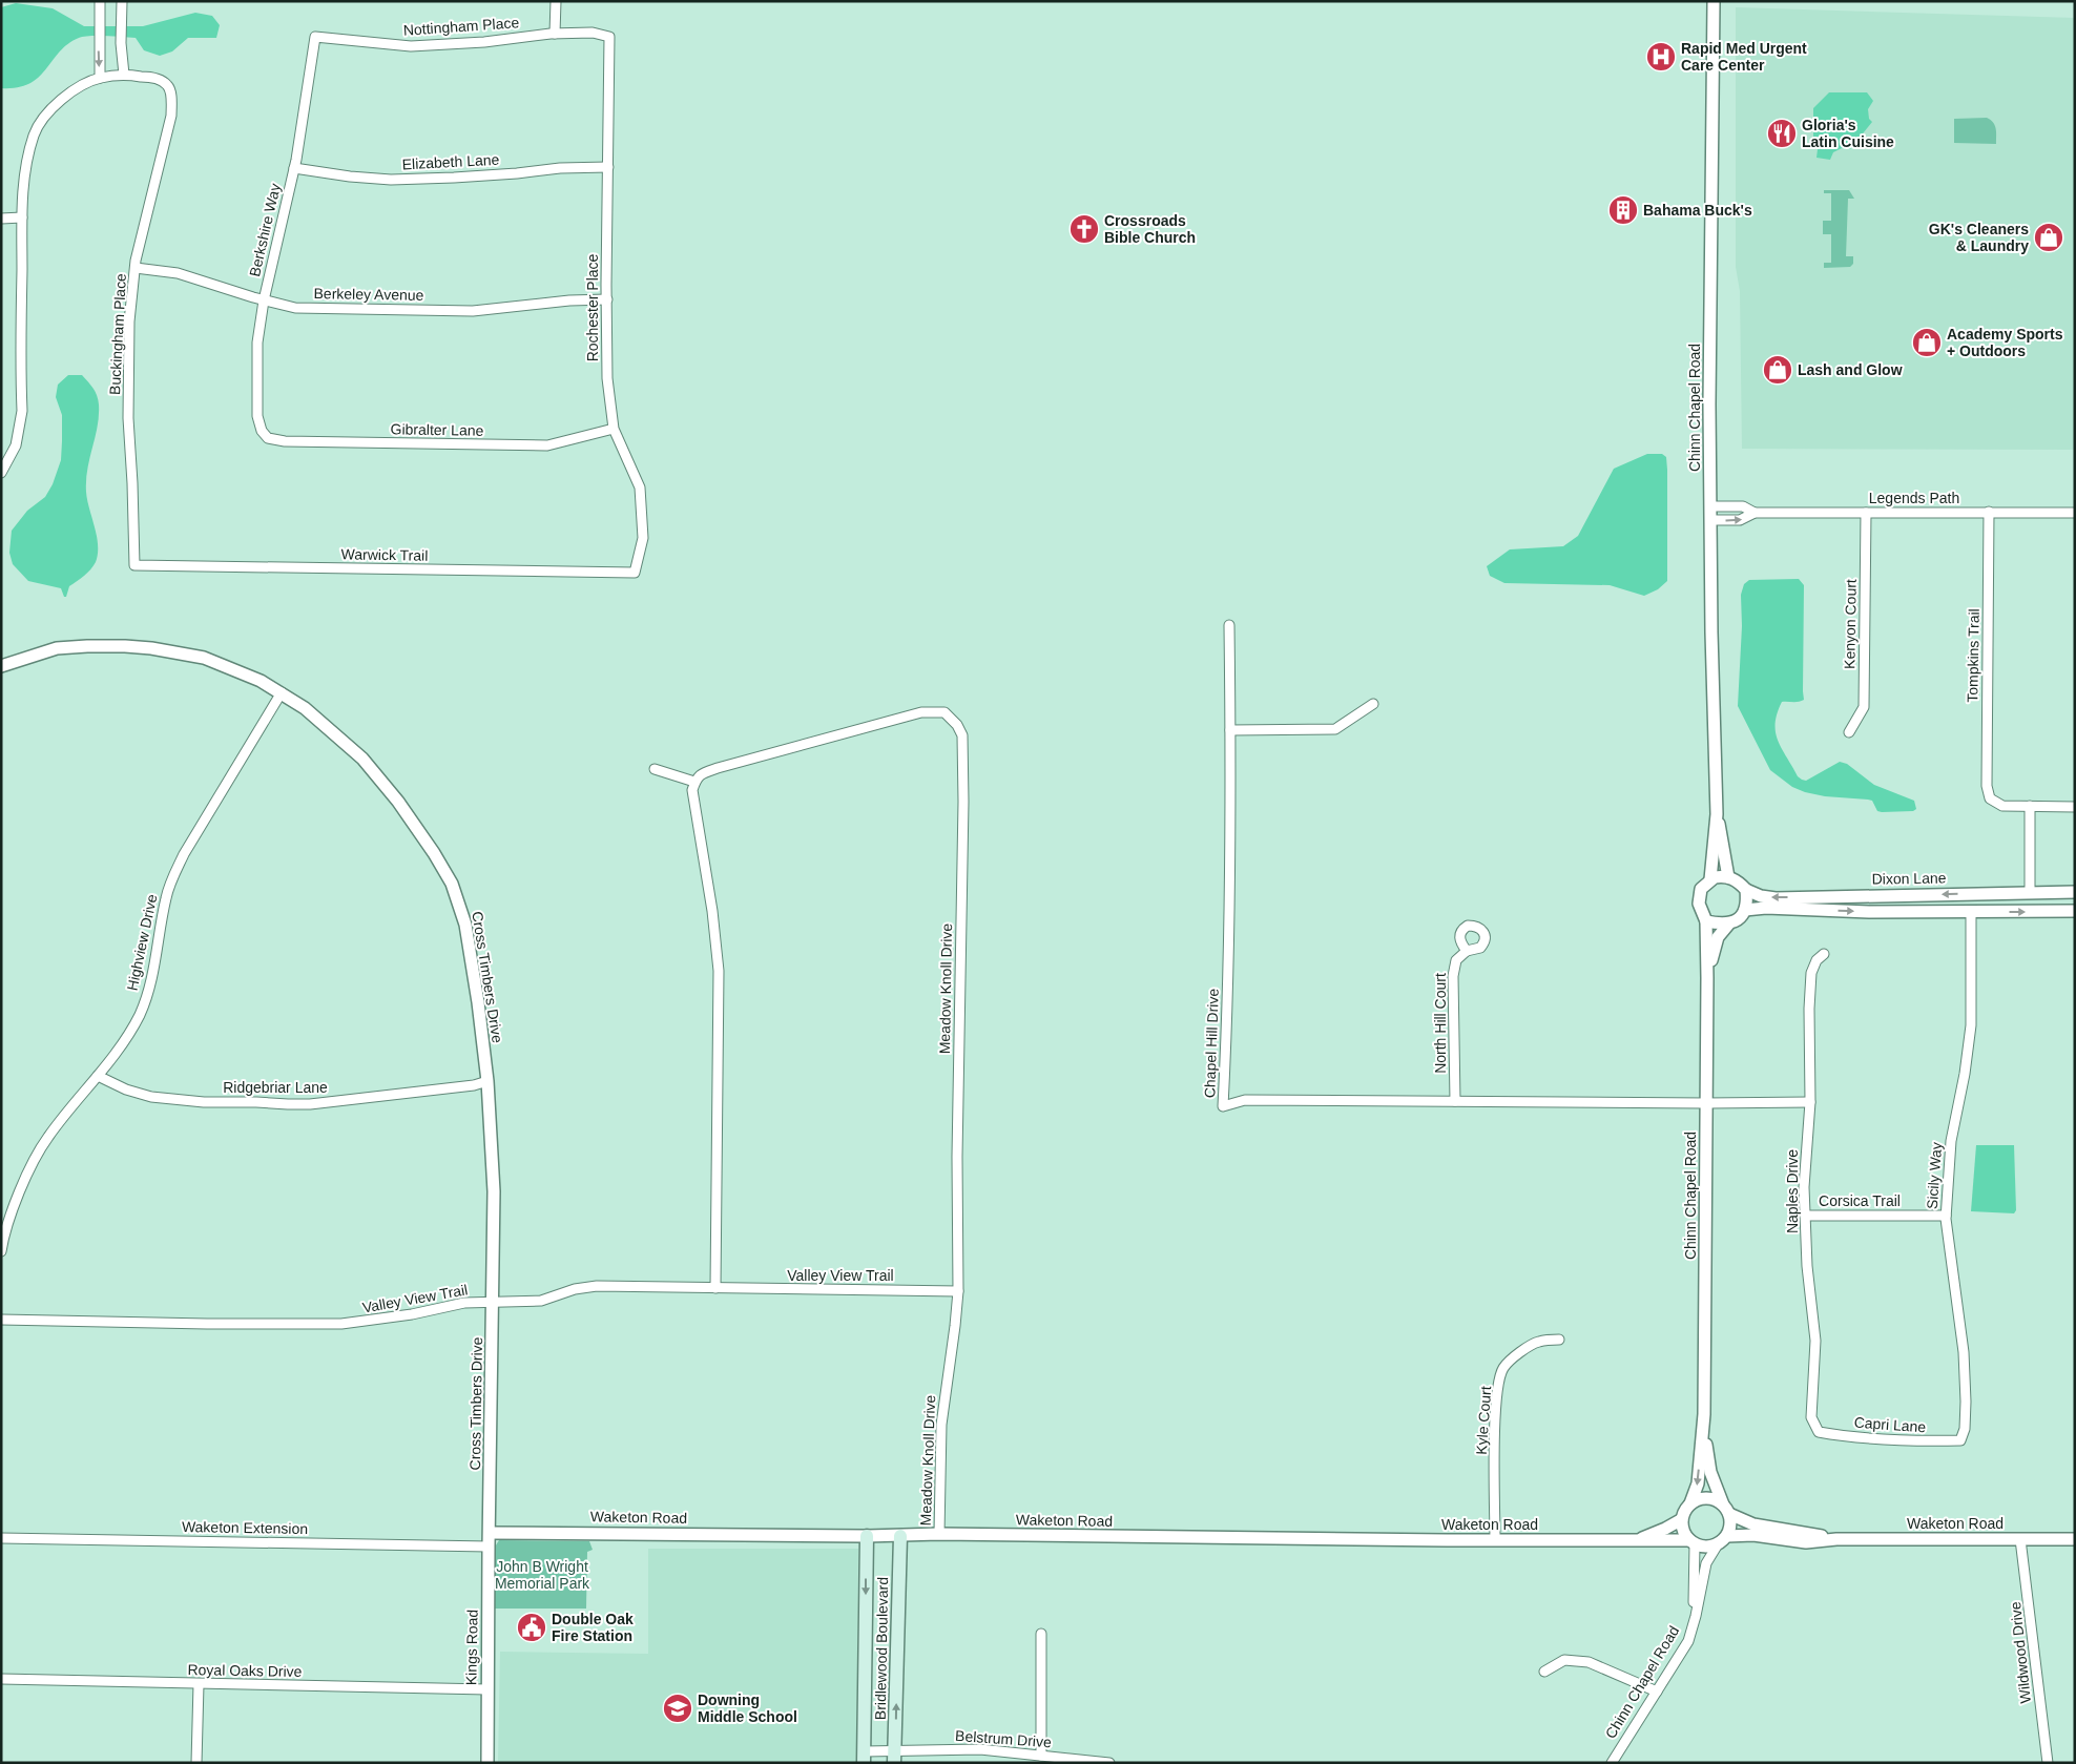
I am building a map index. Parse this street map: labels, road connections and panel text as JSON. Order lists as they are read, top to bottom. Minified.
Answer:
{"streets":{"main road":["Bridlewood Boulevard"],"street":["Nottingham Place","Elizabeth Lane","Berkshire Way","Berkeley Avenue","Rochester Place","Buckingham Place","Chinn Chapel Road","Gibralter Lane","Legends Path","Warwick Trail","Kenyon Court","Tompkins Trail","Dixon Lane","Highview Drive","Cross Timbers Drive","Meadow Knoll Drive","North Hill Court","Chapel Hill Drive","Ridgebriar Lane","Sicily Way","Naples Drive","Corsica Trail","Valley View Trail","Kyle Court","Capri Lane","Waketon Road","Waketon Extension","Kings Road","Wildwood Drive","Royal Oaks Drive","Belstrum Drive"]},"crossings":[["Nottingham Place","Berkshire Way"],["Nottingham Place","Rochester Place"],["Elizabeth Lane","Berkshire Way"],["Elizabeth Lane","Rochester Place"],["Berkshire Way","Berkeley Avenue"],["Berkshire Way","Gibralter Lane"],["Berkeley Avenue","Rochester Place"],["Berkeley Avenue","Buckingham Place"],["Rochester Place","Gibralter Lane"],["Rochester Place","Warwick Trail"],["Buckingham Place","Warwick Trail"],["Chinn Chapel Road","Legends Path"],["Chinn Chapel Road","Dixon Lane"],["Chinn Chapel Road","Chapel Hill Drive"],["Chinn Chapel Road","Waketon Road"],["Legends Path","Kenyon Court"],["Legends Path","Tompkins Trail"],["Highview Drive","Cross Timbers Drive"],["Highview Drive","Ridgebriar Lane"],["Cross Timbers Drive","Ridgebriar Lane"],["Cross Timbers Drive","Valley View Trail"],["Cross Timbers Drive","Waketon Road"],["Cross Timbers Drive","Kings Road"],["Meadow Knoll Drive","Valley View Trail"],["Meadow Knoll Drive","Waketon Road"],["North Hill Court","Chapel Hill Drive"],["Chapel Hill Drive","Naples Drive"],["Sicily Way","Corsica Trail"],["Sicily Way","Capri Lane"],["Naples Drive","Corsica Trail"],["Naples Drive","Capri Lane"],["Kyle Court","Waketon Road"],["Waketon Road","Kings Road"],["Waketon Road","Bridlewood Boulevard"],["Waketon Road","Wildwood Drive"],["Waketon Extension","Kings Road"],["Kings Road","Royal Oaks Drive"],["Bridlewood Boulevard","Belstrum Drive"]],"parks":["John B Wright Memorial Park"],"places":{"hospital":["Rapid Med Urgent Care Center"],"restaurant":["Gloria's Latin Cuisine"],"building":["Bahama Buck's"],"church":["Crossroads Bible Church"],"shop":["GK's Cleaners & Laundry","Academy Sports + Outdoors","Lash and Glow"],"public building":["Double Oak Fire Station"],"school or university":["Downing Middle School"]}}
